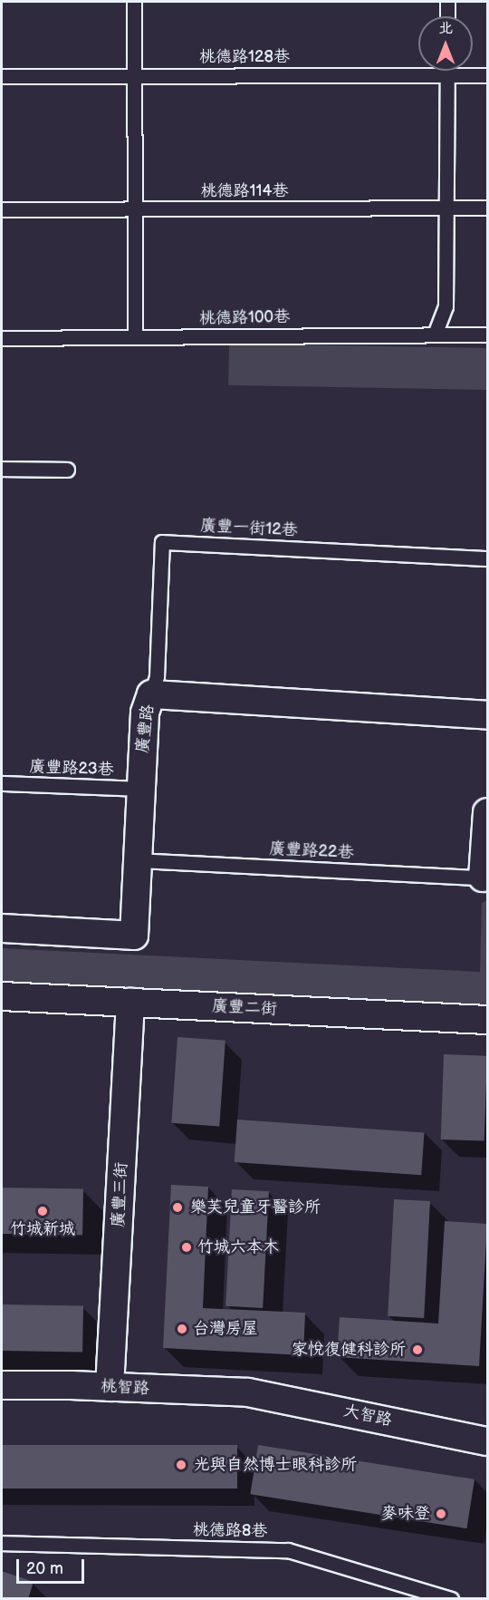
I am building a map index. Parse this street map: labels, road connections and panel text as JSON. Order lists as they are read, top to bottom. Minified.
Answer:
{"streets":{"street":["廣豐路","廣豐二街","廣豐三街","桃智路","大智路"],"lane":["桃德路128巷","桃德路114巷","桃德路100巷","廣豐一街12巷","廣豐路23巷","廣豐路22巷","桃德路8巷"]},"crossings":[["廣豐一街12巷","廣豐路"],["廣豐路","廣豐路23巷"],["廣豐路","廣豐路22巷"],["廣豐二街","廣豐三街"],["廣豐三街","桃智路"],["桃智路","大智路"]],"places":["樂芙兒童牙醫診所","竹城新城","竹城六本木","台灣房屋","家悅復健科診所","光與自然博士眼科診所","麥味登"],"scale_bar":"20 m","north":"top"}
